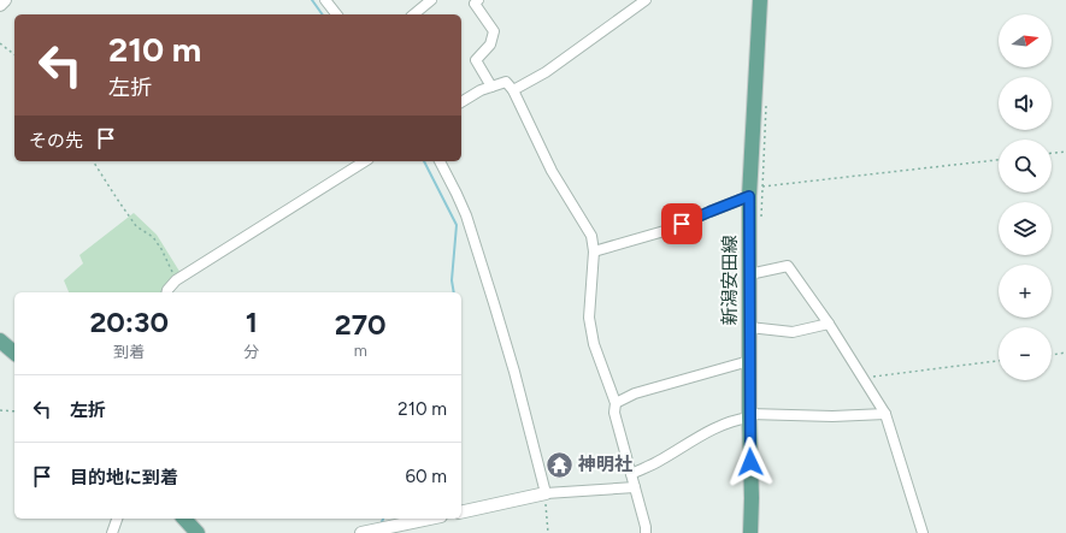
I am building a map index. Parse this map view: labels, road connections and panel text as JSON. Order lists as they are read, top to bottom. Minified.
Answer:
{"streets":{"main road":["新潟安田線"]},"places":{"temple":["神明社"]},"north":"right","page":{"map_buttons":["+","−"],"turn":["210 m","左折"],"then":"その先","eta":["20:30","到着","1","分","270","m"],"list":[{"name":"左折","value":"210 m"},{"name":"目的地に到着","value":"60 m"}]}}
